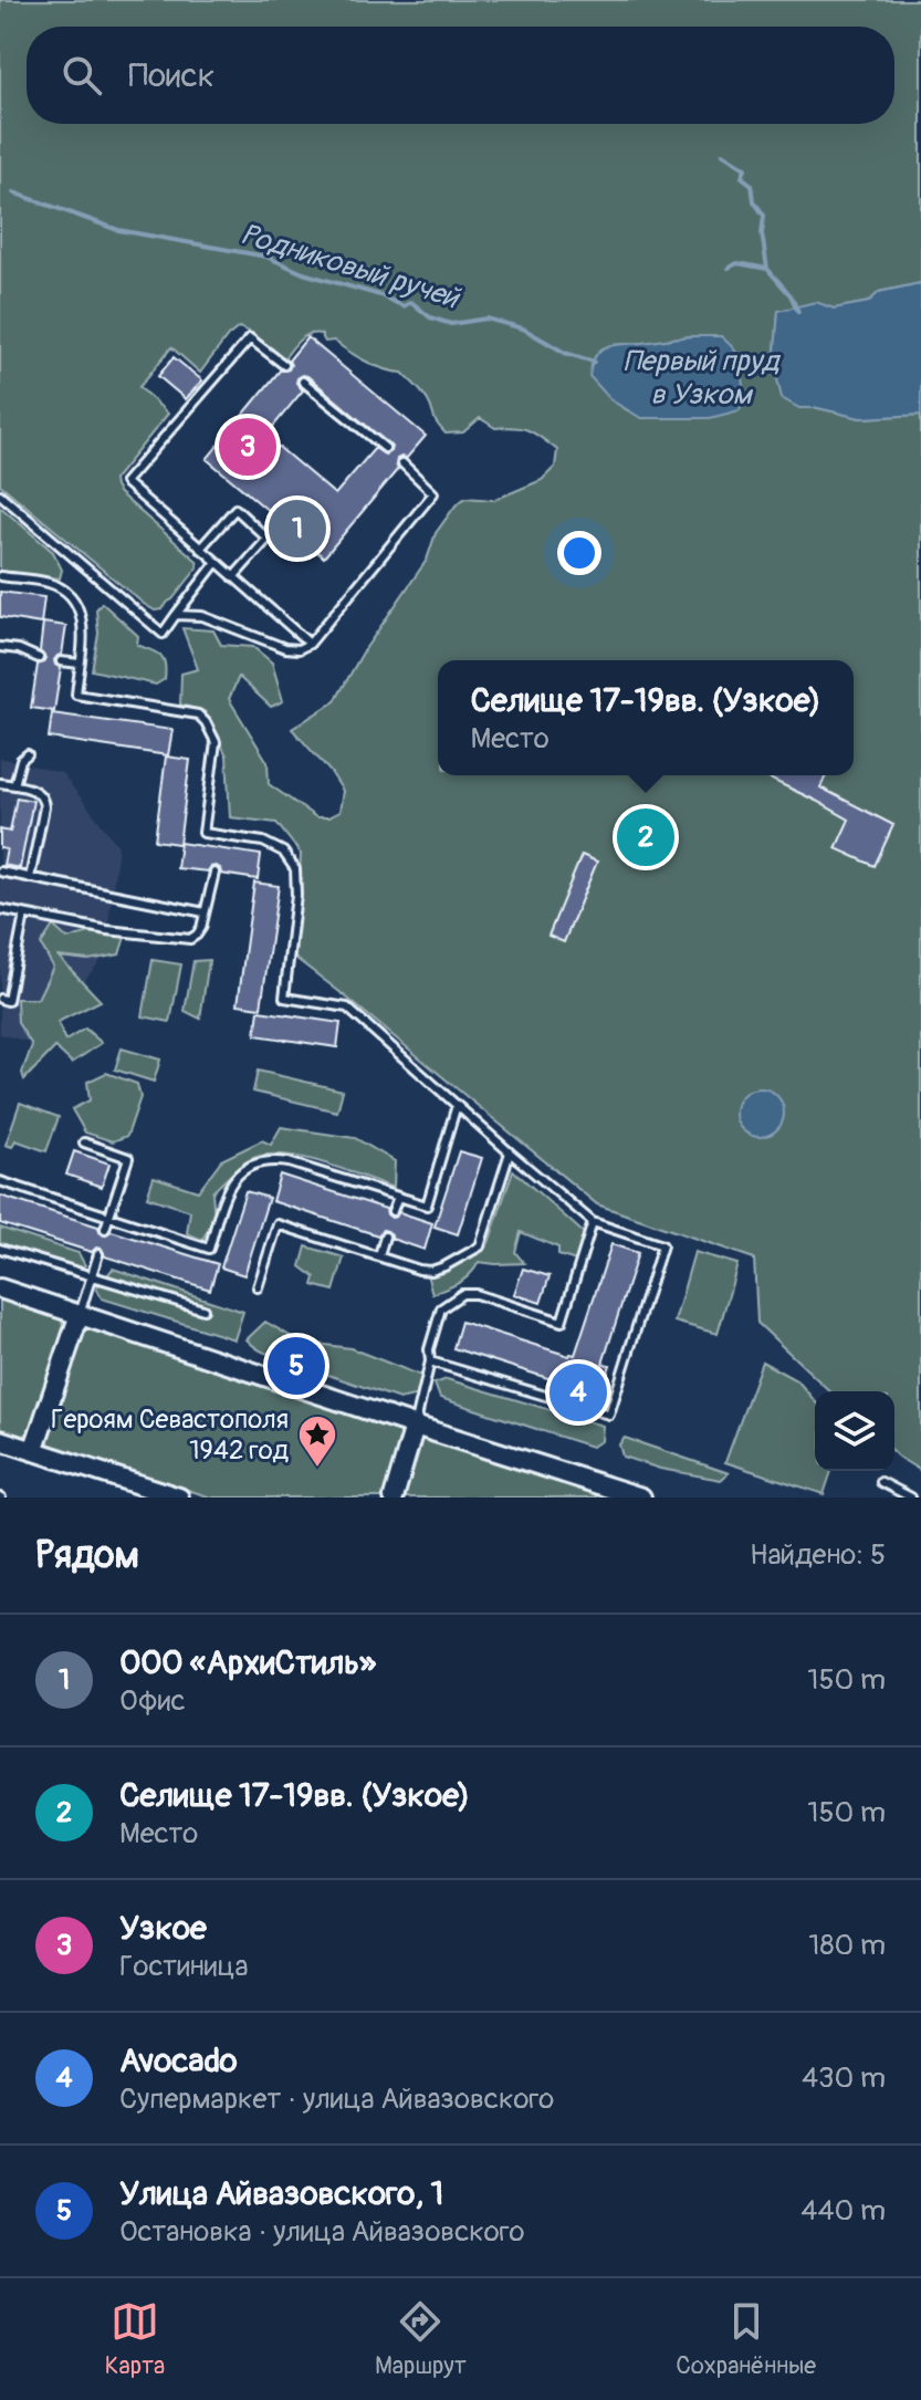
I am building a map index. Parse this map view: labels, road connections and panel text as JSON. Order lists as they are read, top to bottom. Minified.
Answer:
{"water":["Родниковый ручей","Первый пруд в Узком"],"places":{"place":["Героям Севастополя 1942 год"]},"page":{"search":"Поиск","pins":["3","1","2","5","4"],"popup":["Селище 17-19вв. (Узкое)","Место"],"heading":["Рядом","Найдено: 5"],"list":[{"mark":"1","name":"ООО «АрхиСтиль»","note":"Офис","value":"150 m"},{"mark":"2","name":"Селище 17-19вв. (Узкое)","note":"Место","value":"150 m"},{"mark":"3","name":"Узкое","note":"Гостиница","value":"180 m"},{"mark":"4","name":"Avocado","note":"Супермаркет · улица Айвазовского","value":"430 m"},{"mark":"5","name":"Улица Айвазовского, 1","note":"Остановка · улица Айвазовского","value":"440 m"}],"nav":["Карта","Маршрут","Сохранённые"]}}
